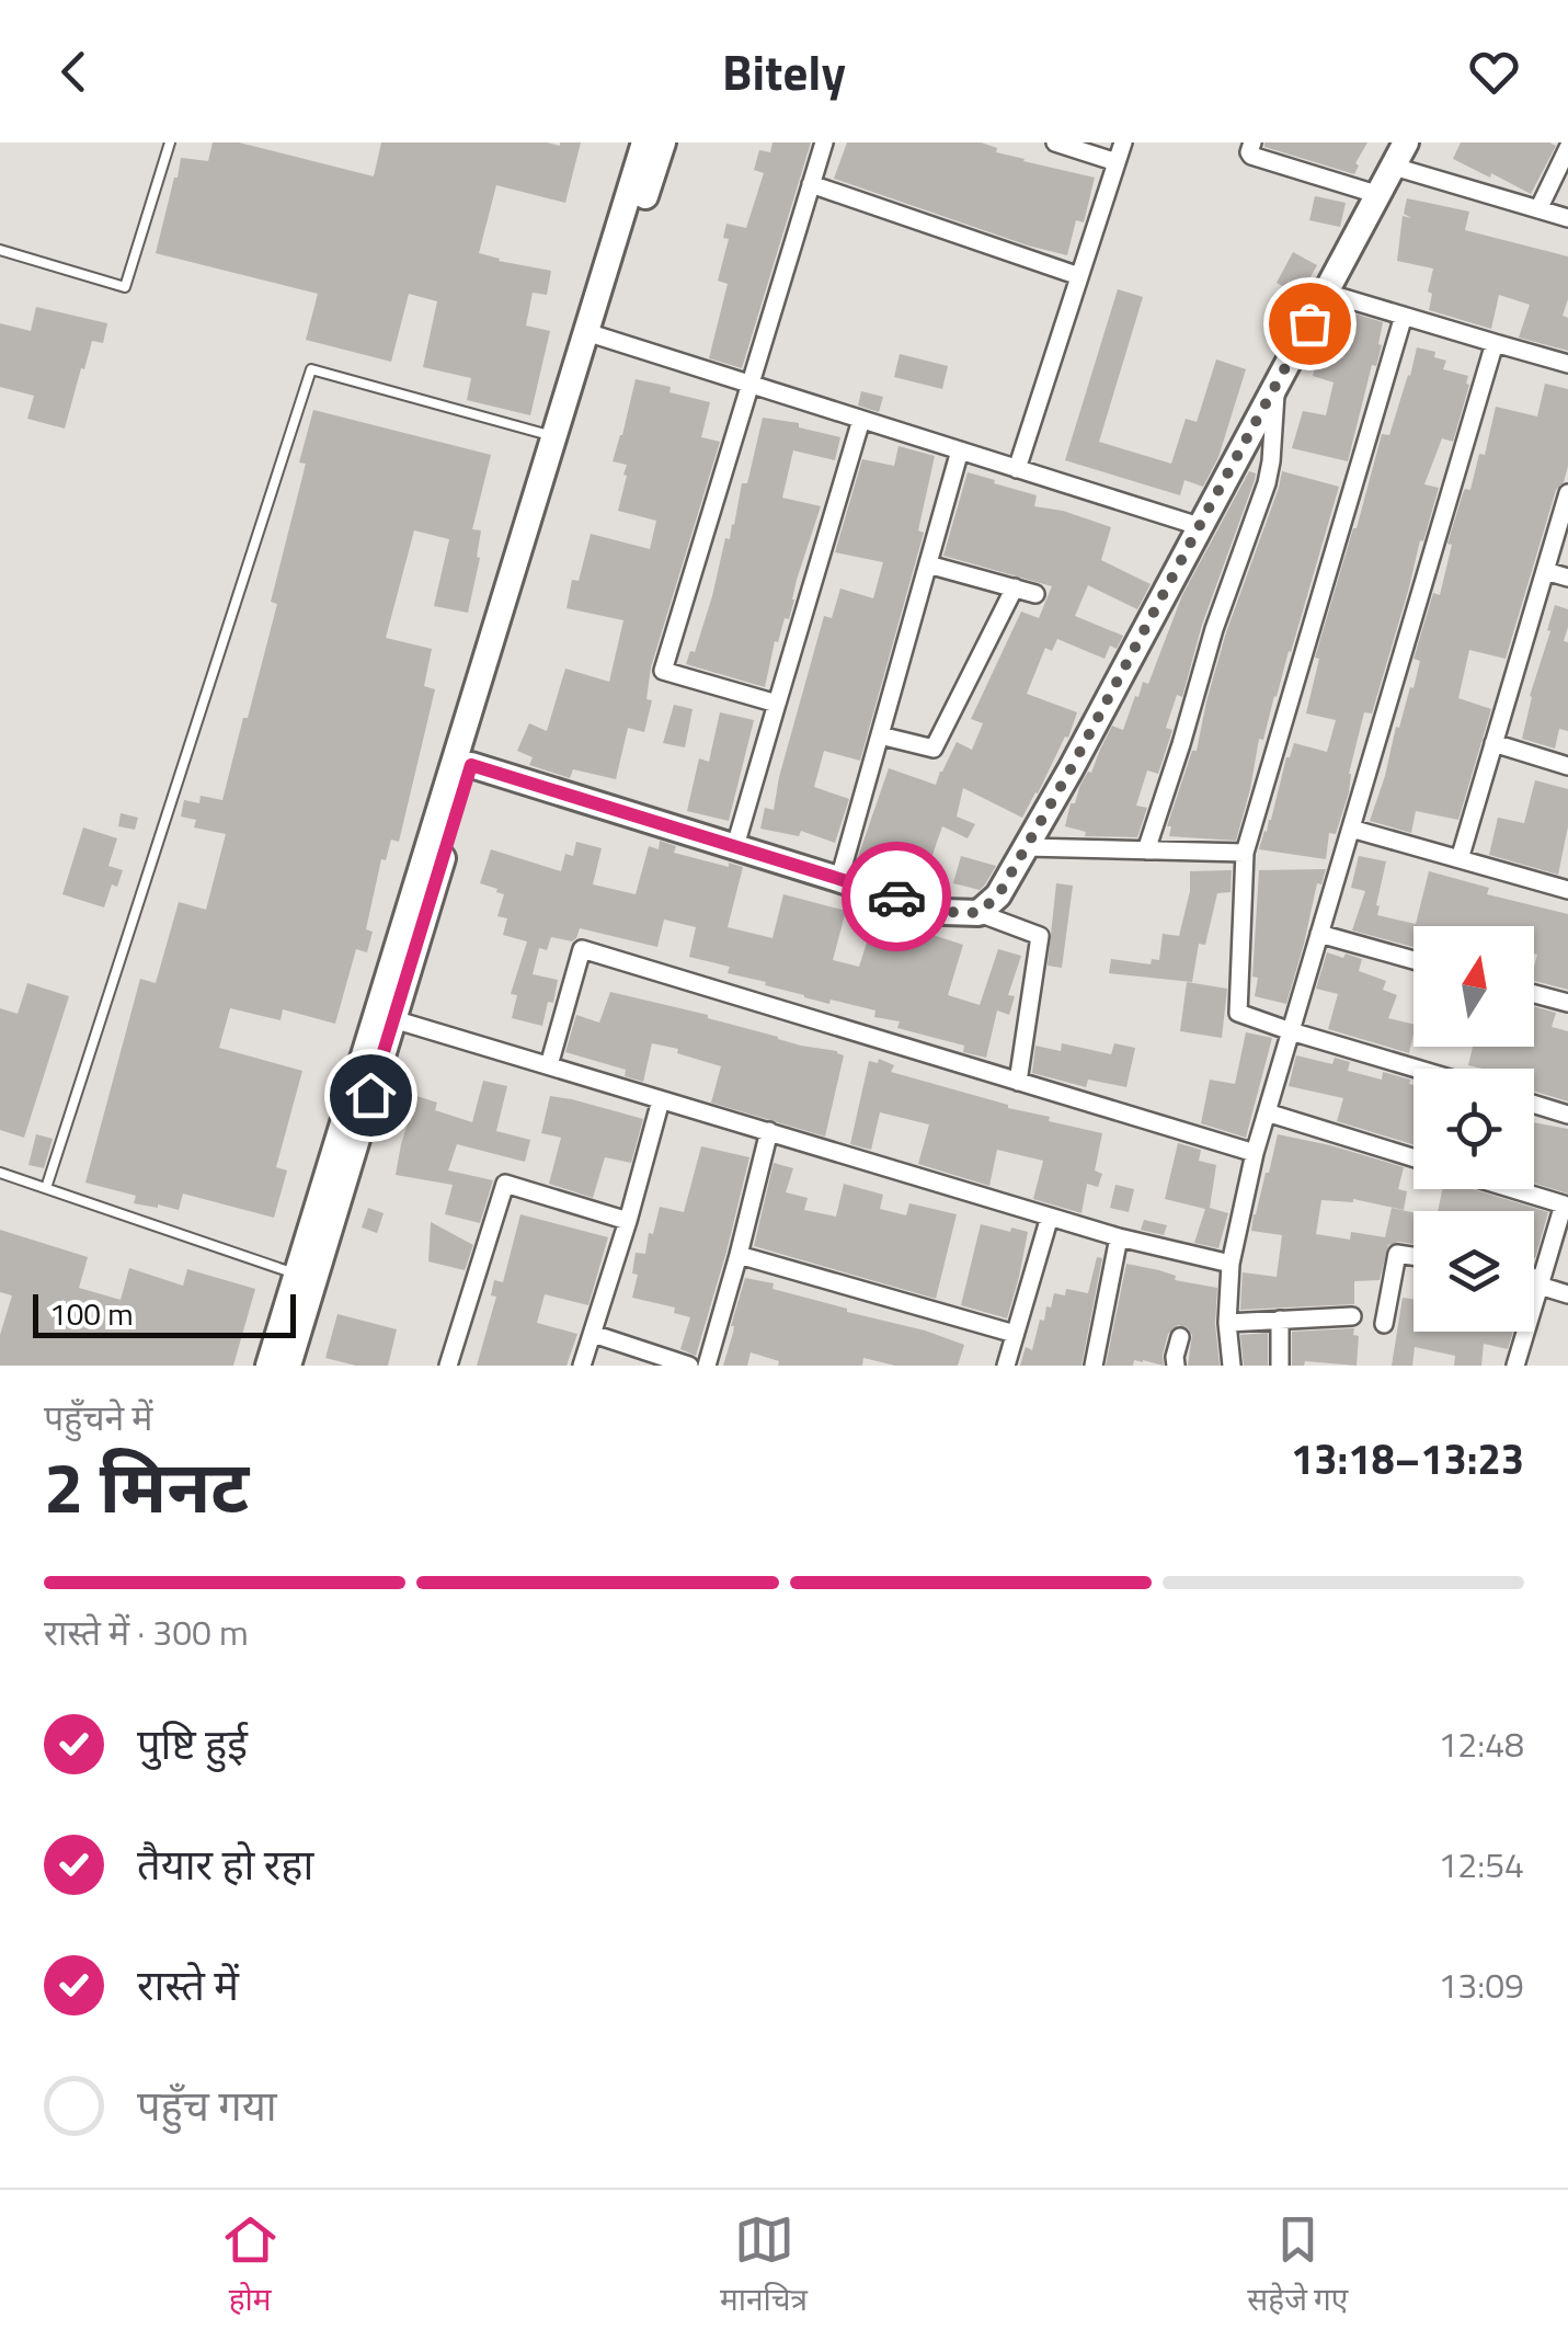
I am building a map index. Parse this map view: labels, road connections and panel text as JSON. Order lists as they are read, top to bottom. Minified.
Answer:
{"scale_bar":"100 m","north":"top","page":{"header":"Bitely","scale":"100 m","heading":["2 मिनट","पहुँचने में","13:18–13:23"],"bar":"रास्ते में · 300 m","list":[["पुष्टि हुई","12:48"],["तैयार हो रहा","12:54"],["रास्ते में","13:09"],"पहुँच गया"],"tabs":["होम","मानचित्र","सहेजे गए"]}}
